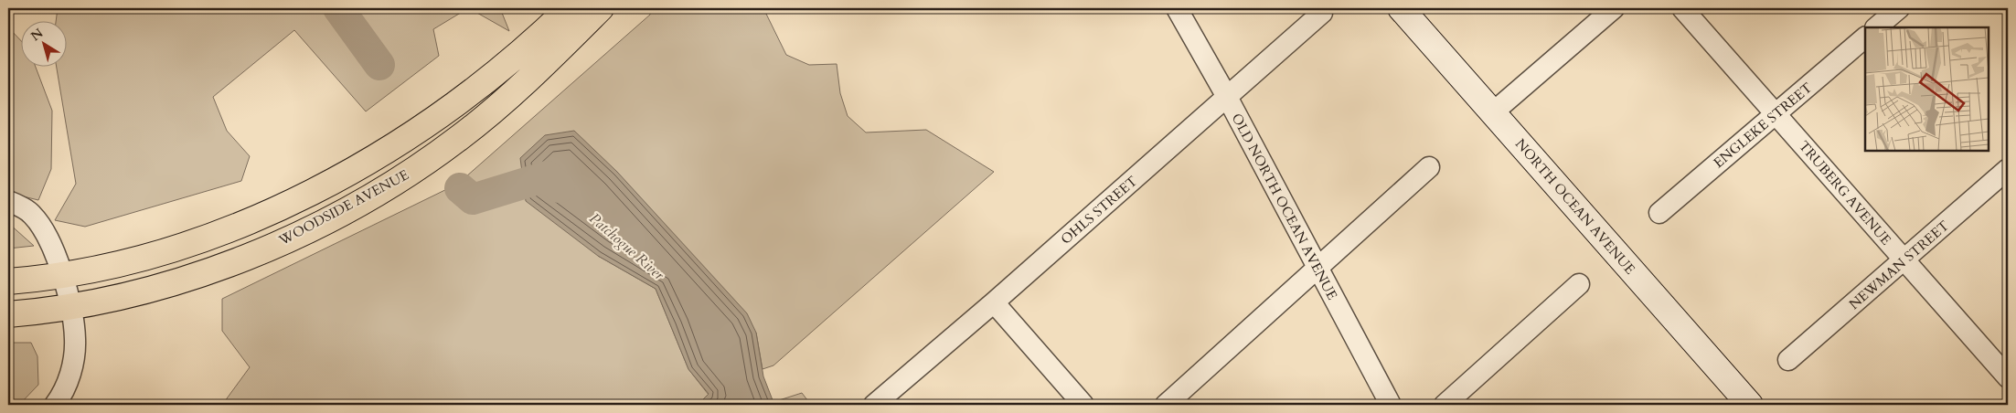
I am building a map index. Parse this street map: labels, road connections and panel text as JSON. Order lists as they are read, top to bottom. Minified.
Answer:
{"streets":{"main road":["NORTH OCEAN AVENUE","WOODSIDE AVENUE"],"street":["ENGLEKE STREET","TRUBERG AVENUE","OLD NORTH OCEAN AVENUE","OHLS STREET","NEWMAN STREET"]},"crossings":[["ENGLEKE STREET","TRUBERG AVENUE"],["TRUBERG AVENUE","NEWMAN STREET"],["OLD NORTH OCEAN AVENUE","OHLS STREET"]],"water":["Patchogue River"],"north":"top left"}
